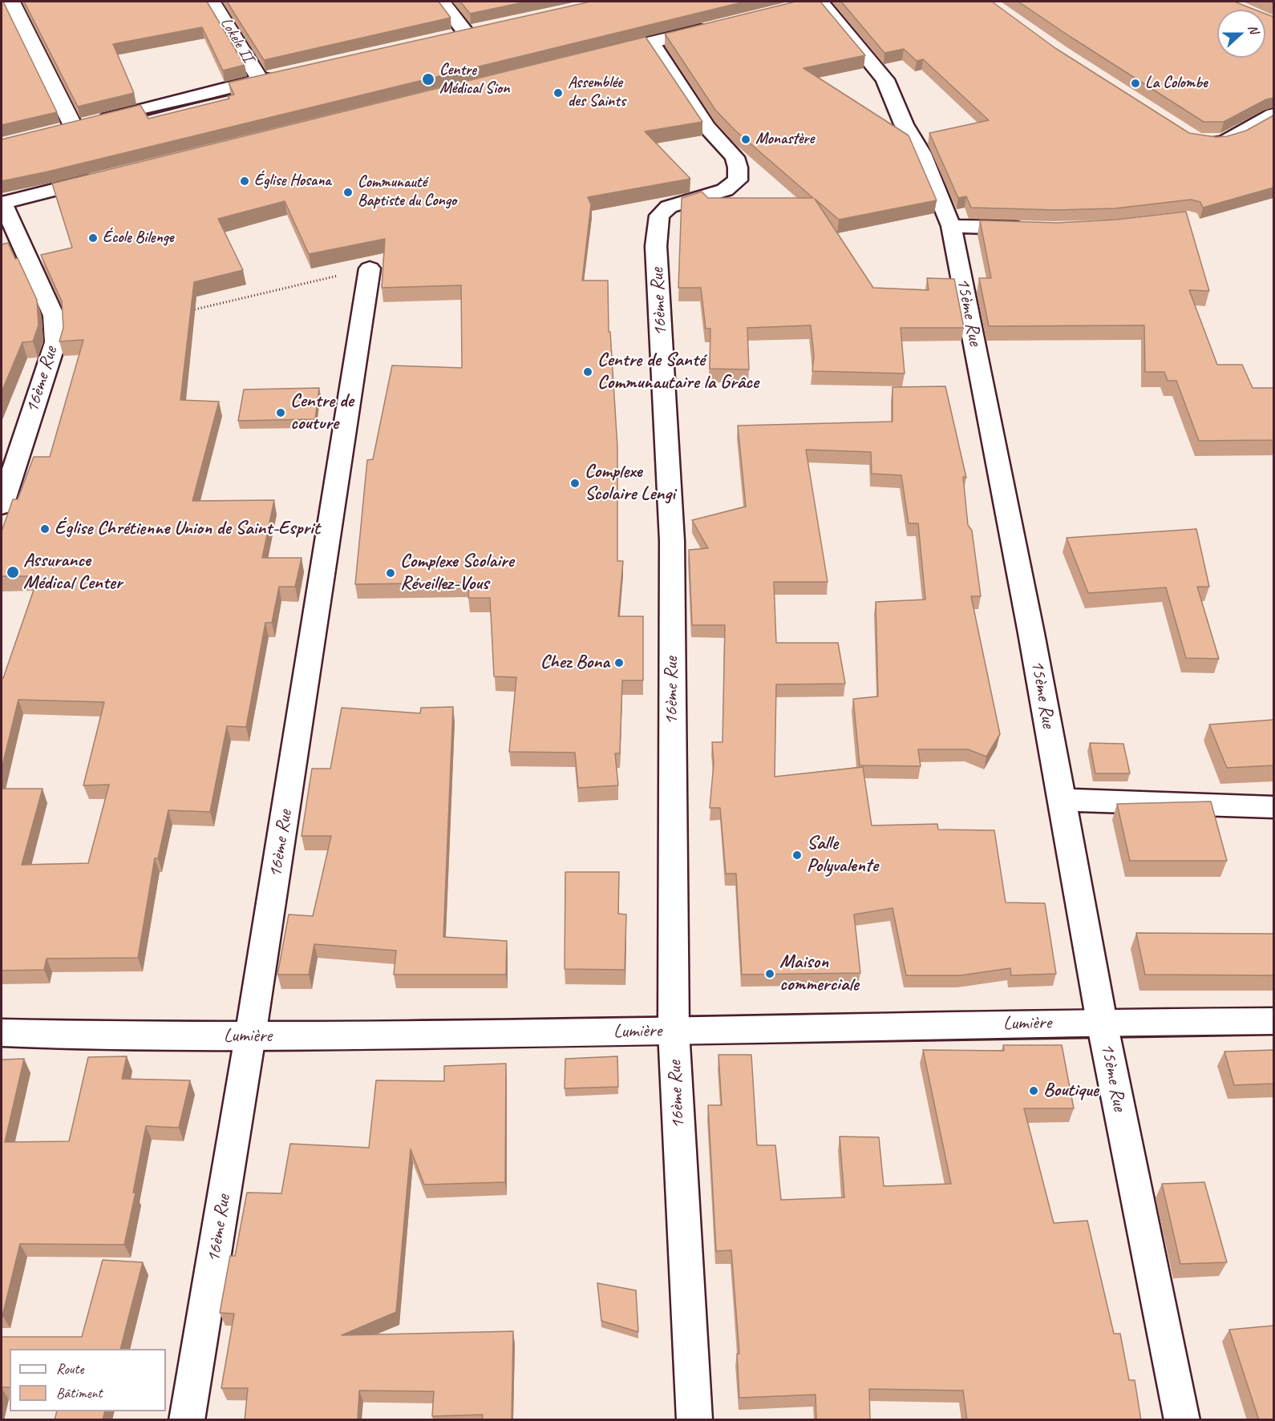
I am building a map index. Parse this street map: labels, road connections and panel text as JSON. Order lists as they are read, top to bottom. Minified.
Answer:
{"streets":{"street":["Lokele II","16ème Rue","15ème Rue","Lumière"]},"crossings":[["16ème Rue","Lumière"],["15ème Rue","Lumière"]],"places":["Centre Médical Sion","La Colombe","Assemblée des Saints","Monastère","Église Hosana","Communauté Baptiste du Congo","École Bilenge","Centre de Santé Communautaire la Grâce","Centre de couture","Complexe Scolaire Lengi","Église Chrétienne Union de Saint-Esprit","Assurance Médical Center","Complexe Scolaire Réveillez-Vous","Chez Bona","Salle Polyvalente","Maison commerciale","Boutique"],"legend":["Route","Bâtiment"],"north":"right"}
